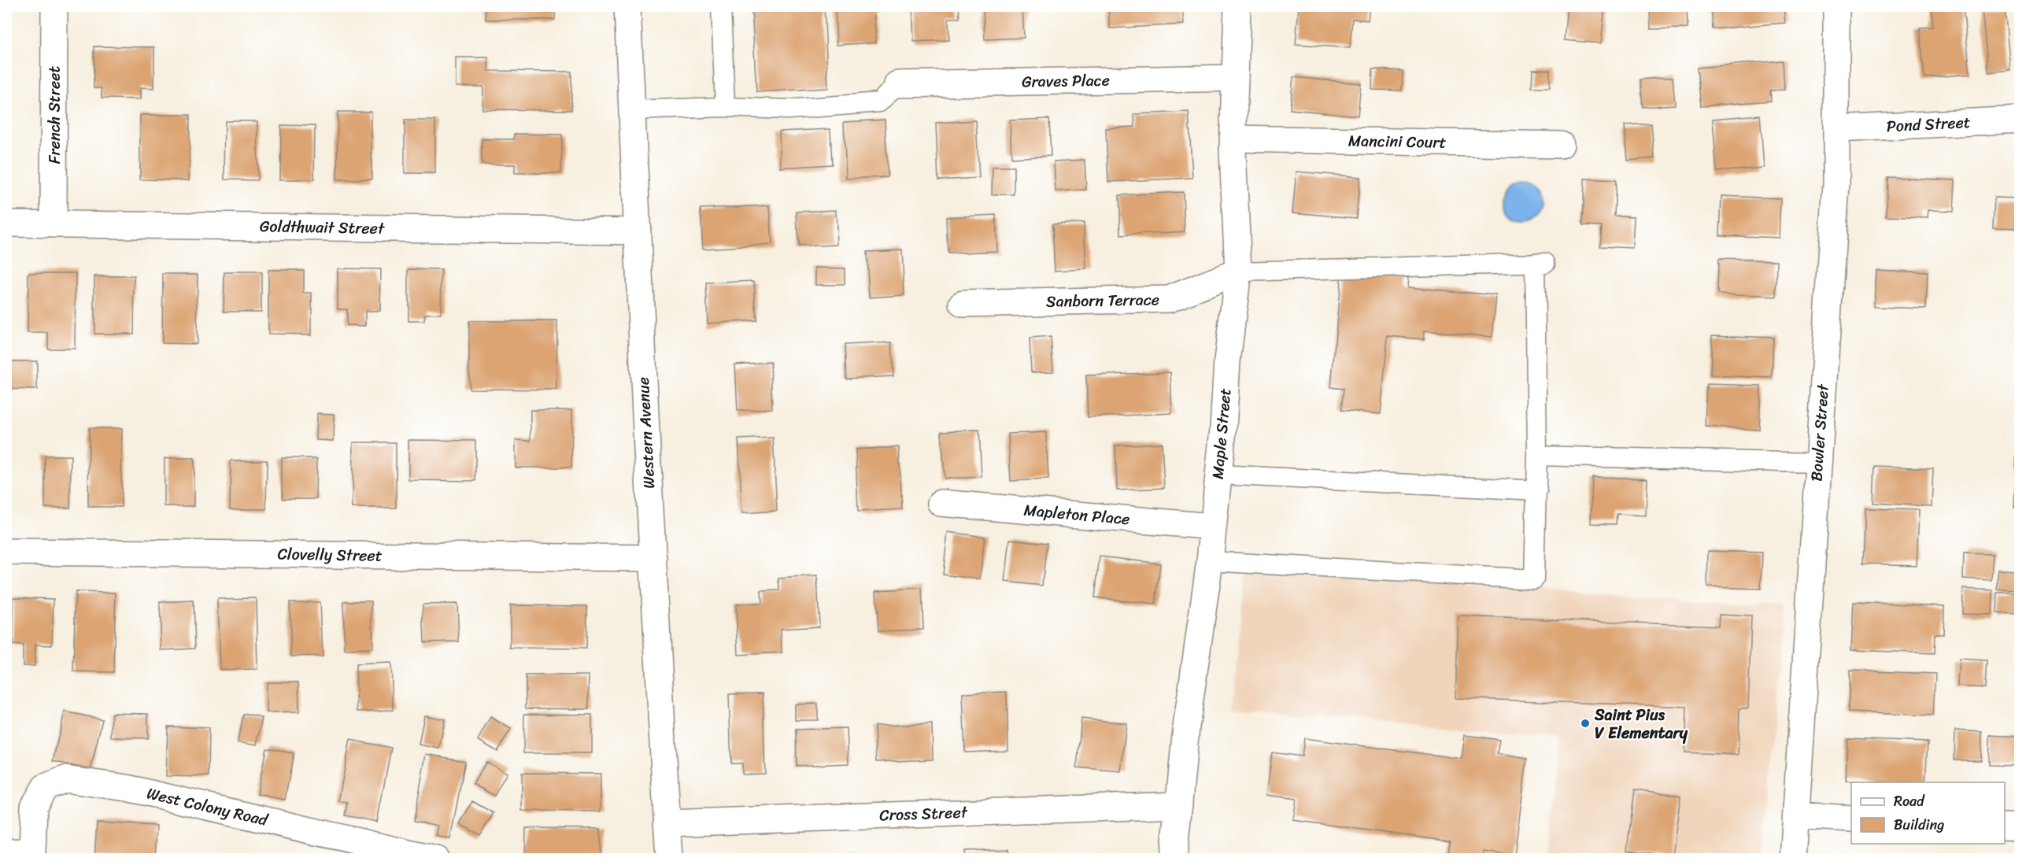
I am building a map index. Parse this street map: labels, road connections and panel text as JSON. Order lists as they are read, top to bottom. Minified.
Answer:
{"streets":{"street":["Graves Place","French Street","Pond Street","Mancini Court","Goldthwait Street","Sanborn Terrace","Western Avenue","Bowler Street","Maple Street","Mapleton Place","Clovelly Street","West Colony Road","Cross Street"]},"crossings":[["Graves Place","Maple Street"],["French Street","Goldthwait Street"],["Pond Street","Bowler Street"],["Mancini Court","Maple Street"],["Goldthwait Street","Western Avenue"],["Sanborn Terrace","Maple Street"],["Western Avenue","Clovelly Street"],["Western Avenue","Cross Street"],["Maple Street","Mapleton Place"],["Maple Street","Cross Street"]],"places":["Saint Pius V Elementary"],"legend":["Road","Building"]}
